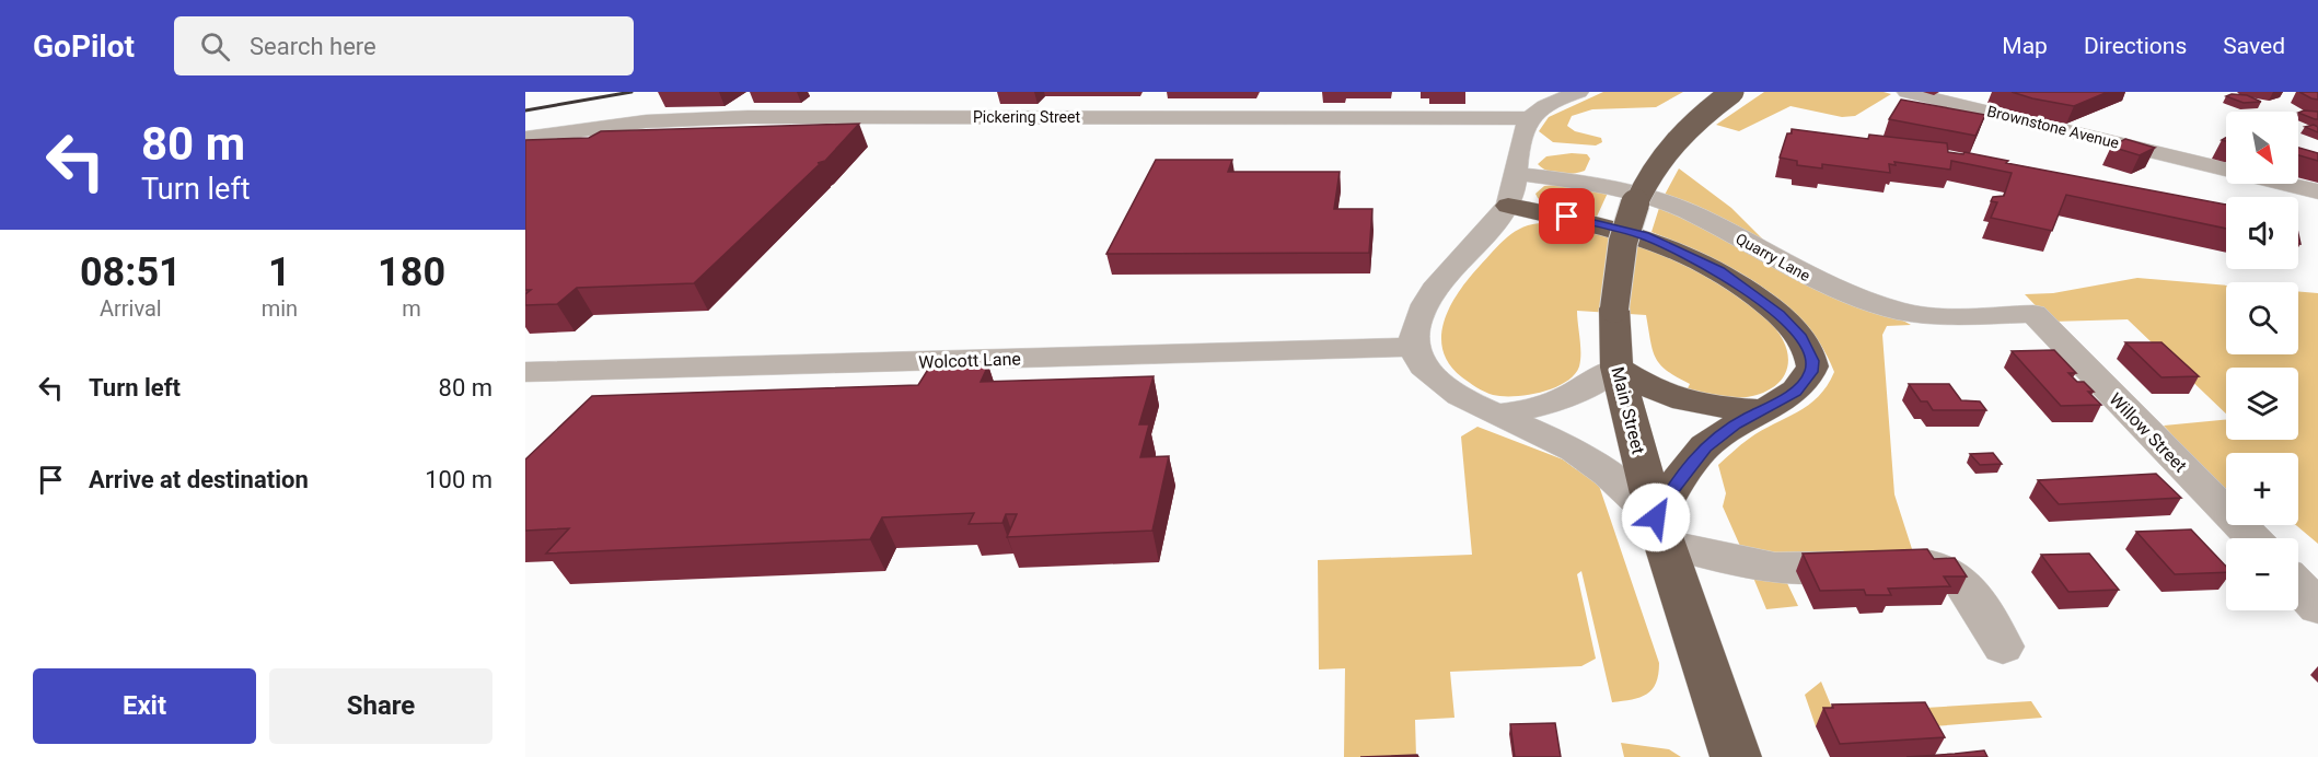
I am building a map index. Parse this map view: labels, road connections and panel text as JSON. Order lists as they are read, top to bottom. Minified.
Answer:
{"streets":{"highway":["Main Street"],"street":["Pickering Street","Brownstone Avenue","Quarry Lane","Wolcott Lane","Willow Street"]},"crossings":[["Quarry Lane","Willow Street"]],"north":"bottom right","page":{"header":"GoPilot","search":"Search here","nav":["Map","Directions","Saved"],"turn":["80 m","Turn left"],"map_buttons":["+","−"],"eta":["08:51","Arrival","1","min","180","m"],"list":[{"name":"Turn left","value":"80 m"},{"name":"Arrive at destination","value":"100 m"}],"buttons":["Exit","Share"]}}
